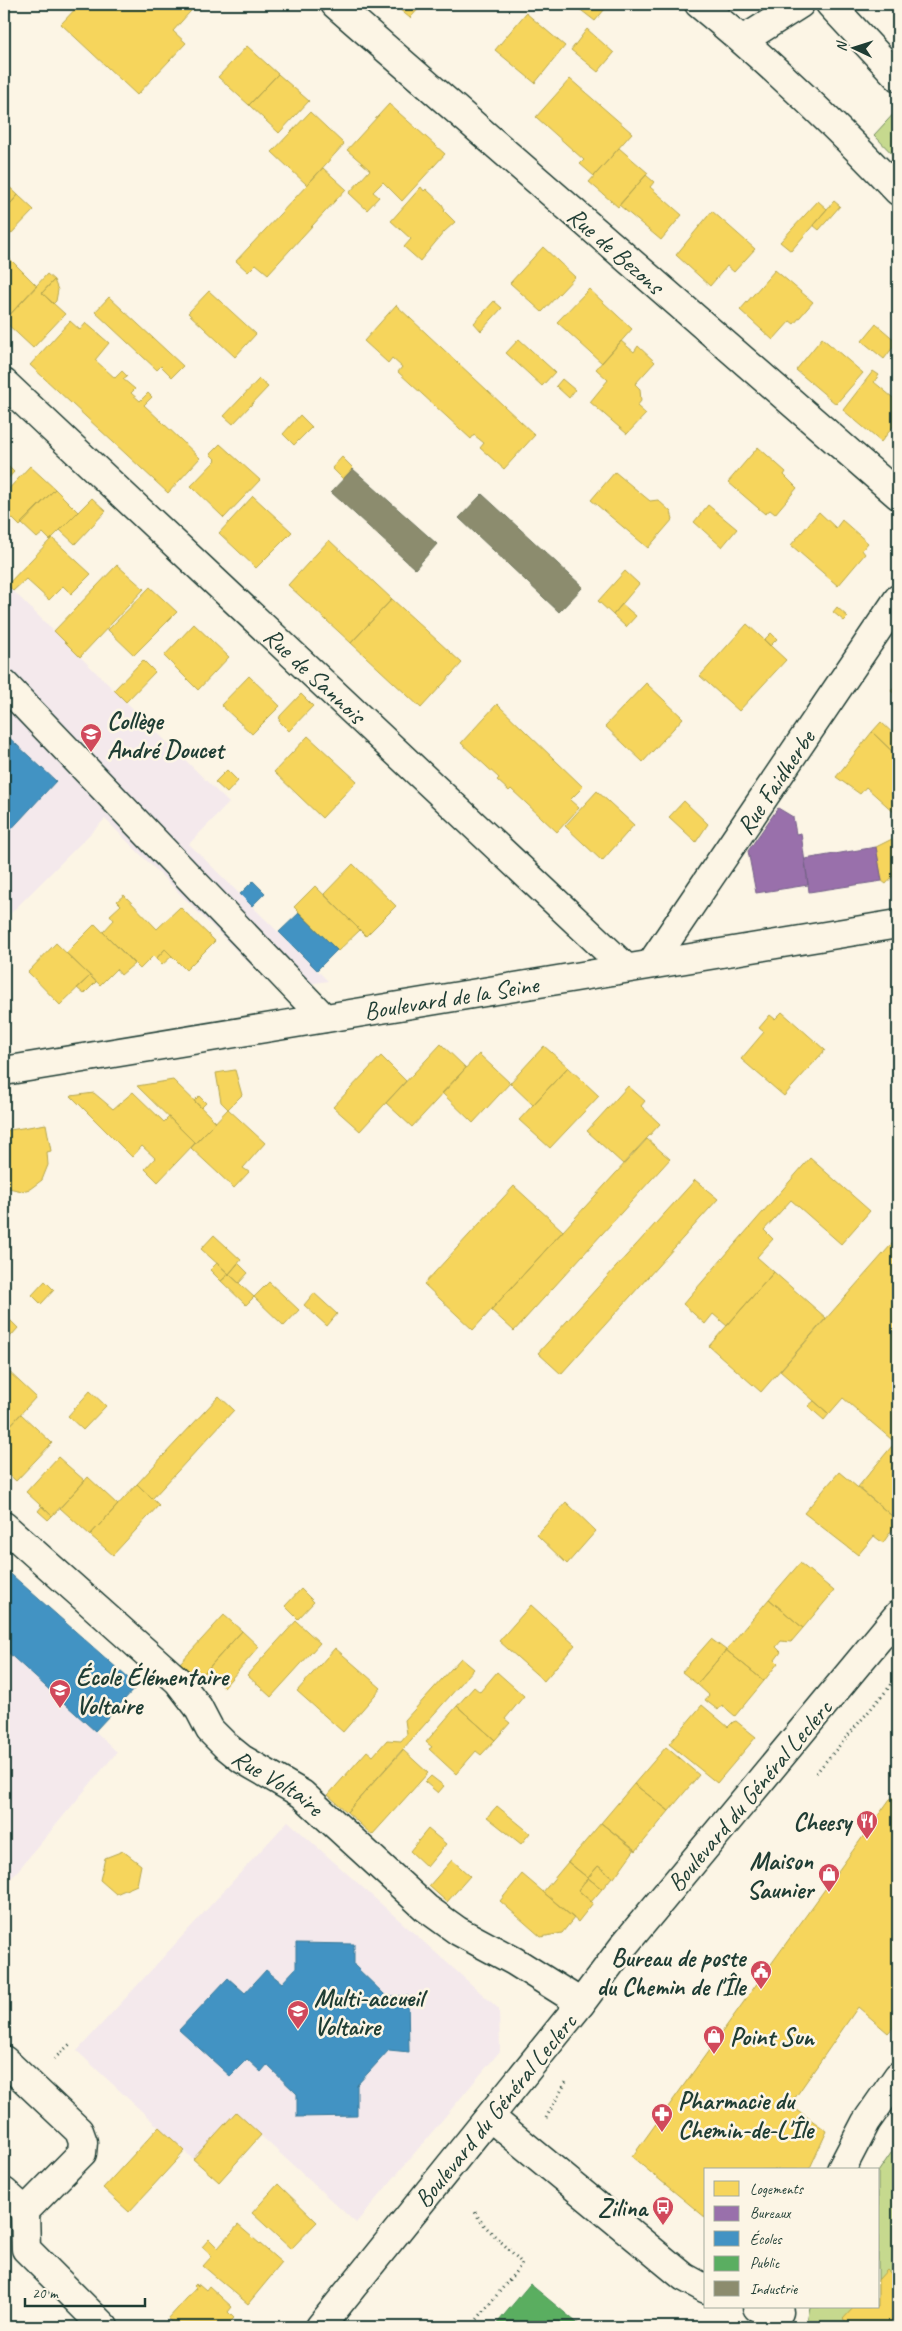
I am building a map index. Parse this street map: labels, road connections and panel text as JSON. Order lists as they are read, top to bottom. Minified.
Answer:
{"streets":{"street":["Rue de Bezons","Rue de Sannois","Rue Faidherbe","Boulevard de la Seine","Rue Voltaire","Boulevard du Général Leclerc"]},"crossings":[["Rue de Sannois","Rue Faidherbe"],["Rue de Sannois","Boulevard de la Seine"],["Rue Faidherbe","Boulevard de la Seine"],["Rue Voltaire","Boulevard du Général Leclerc"]],"places":{"school or university":["Collège André Doucet","École Élémentaire Voltaire","Multi-accueil Voltaire"],"restaurant":["Cheesy"],"shop":["Maison Saunier","Point Sun"],"public building":["Bureau de poste du Chemin de l'Île"],"pharmacy":["Pharmacie du Chemin-de-L'Île"],"bus stop":["Zilina"]},"legend":["Logements","Bureaux","Écoles","Public","Industrie"],"scale_bar":"20 m","north":"left"}
